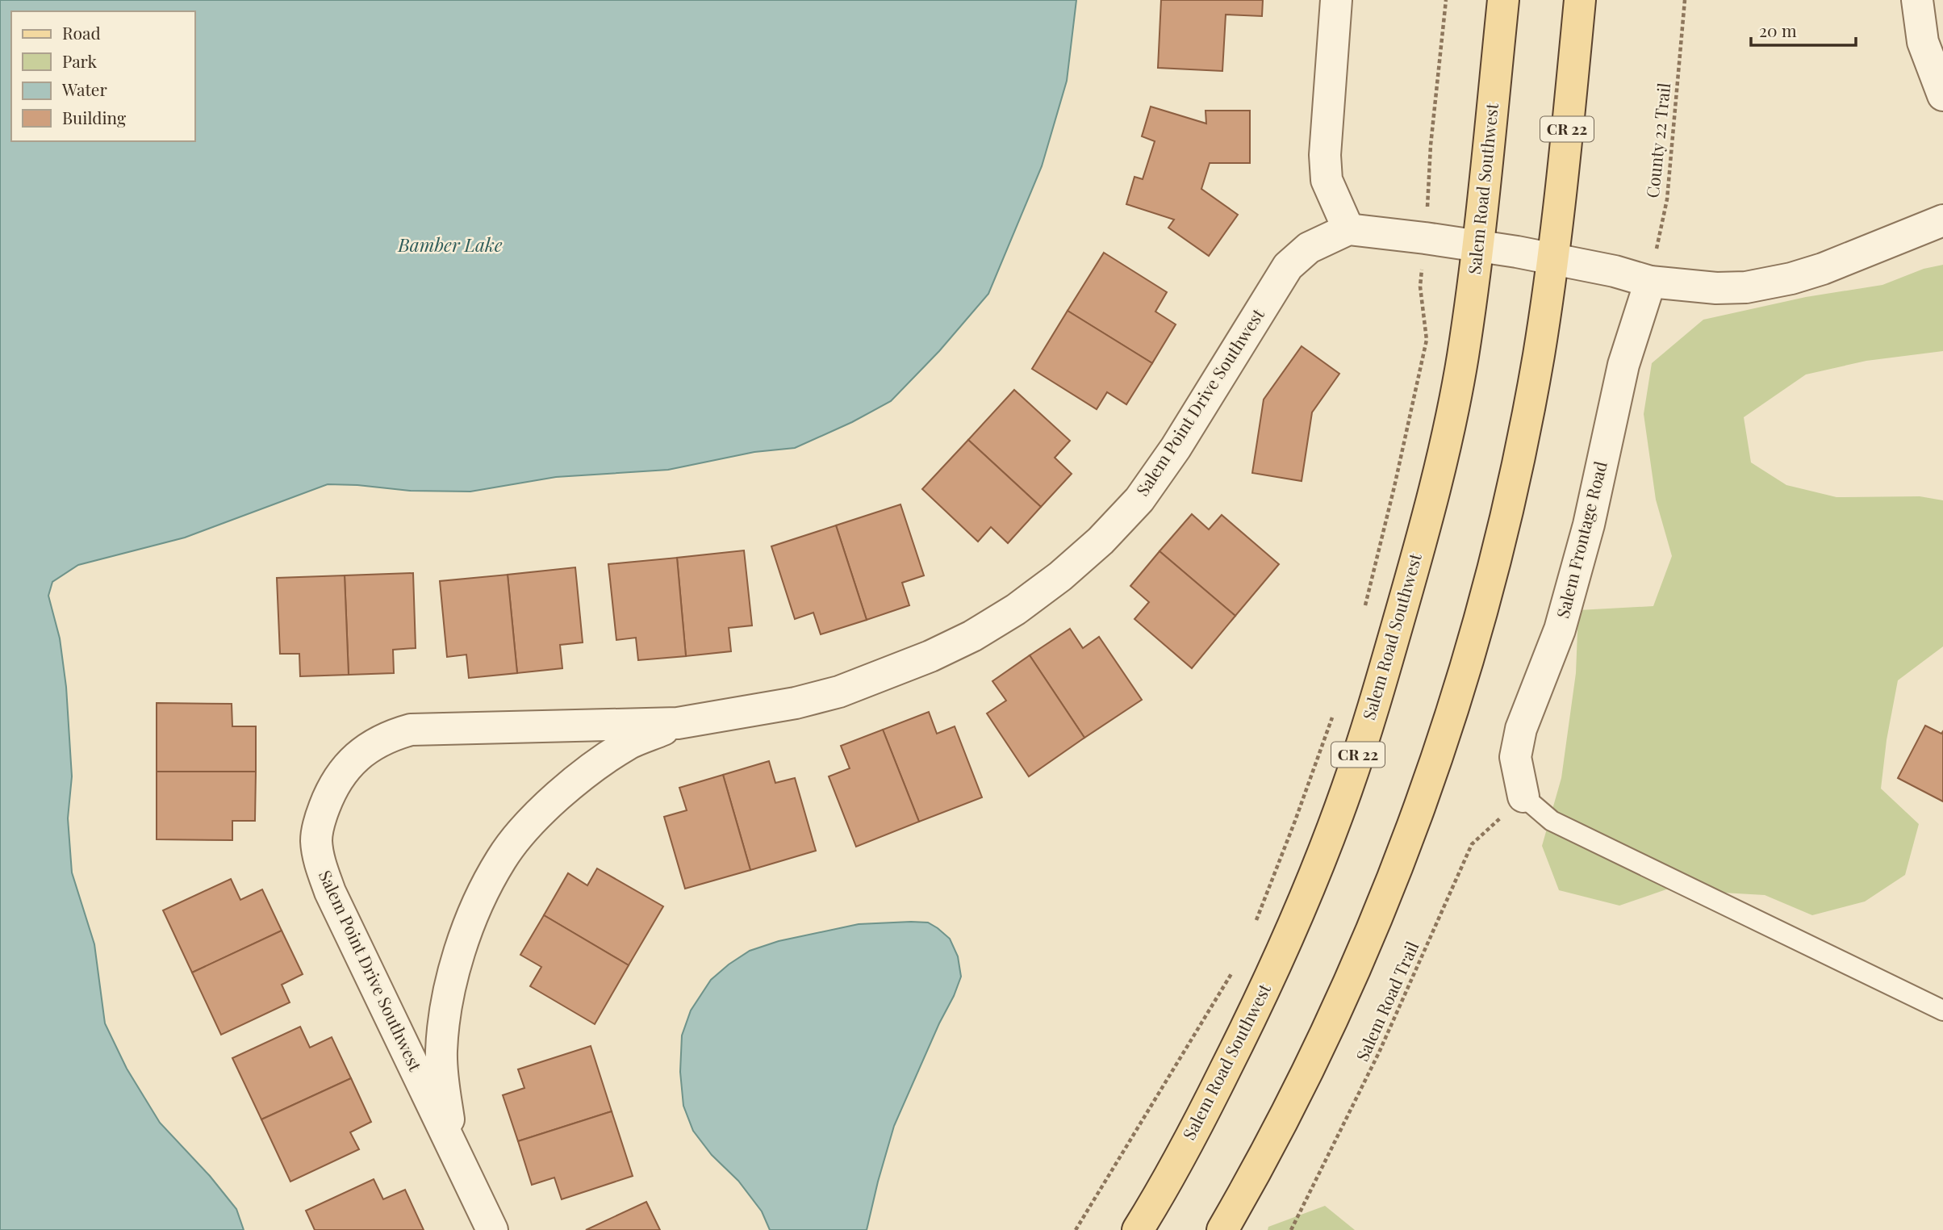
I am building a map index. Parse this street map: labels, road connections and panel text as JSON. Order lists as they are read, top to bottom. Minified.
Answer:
{"streets":{"main road":["CR 22","Salem Road Southwest"],"street":["Salem Point Drive Southwest","Salem Frontage Road"],"path":["County 22 Trail","Salem Road Trail"]},"crossings":[["County 22 Trail","Salem Frontage Road"],["Salem Frontage Road","Salem Road Trail"]],"water":["Bamber Lake"],"legend":["Road","Park","Water","Building"],"scale_bar":"20 m"}
